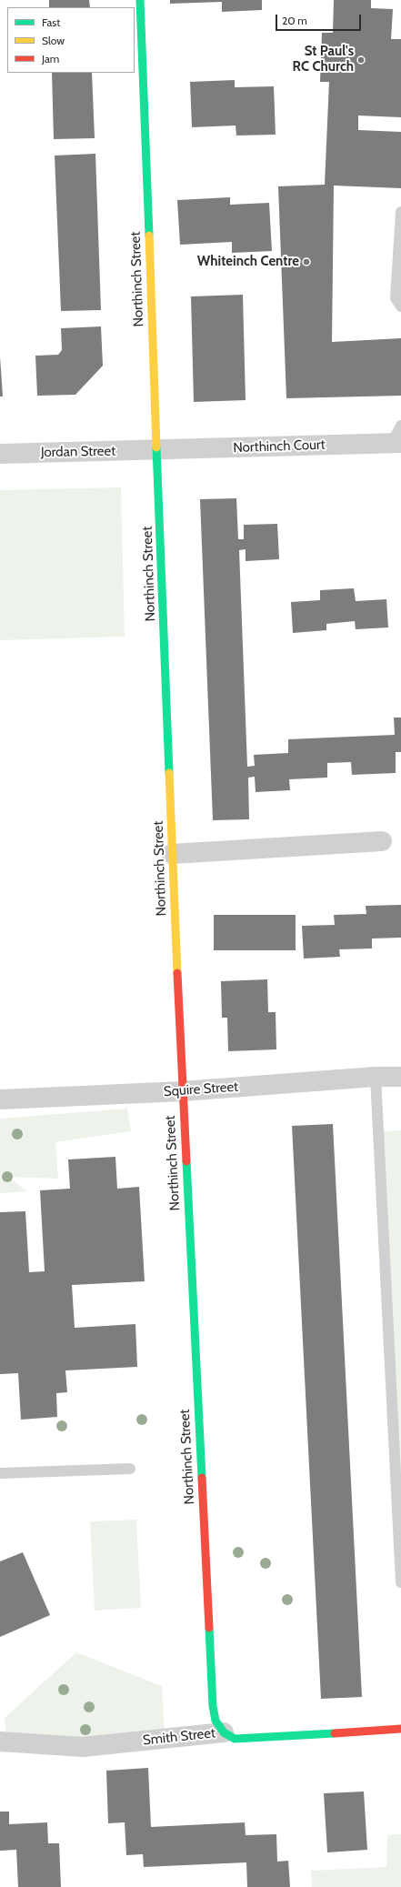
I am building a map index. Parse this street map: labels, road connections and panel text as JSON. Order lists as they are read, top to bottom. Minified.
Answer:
{"streets":{"street":["Northinch Street","Northinch Court","Jordan Street","Squire Street","Smith Street"]},"crossings":[["Northinch Street","Northinch Court"],["Northinch Street","Jordan Street"],["Northinch Street","Squire Street"],["Northinch Street","Smith Street"],["Northinch Court","Jordan Street"]],"places":["St Paul's RC Church","Whiteinch Centre"],"legend":["Fast","Slow","Jam"],"scale_bar":"20 m"}
